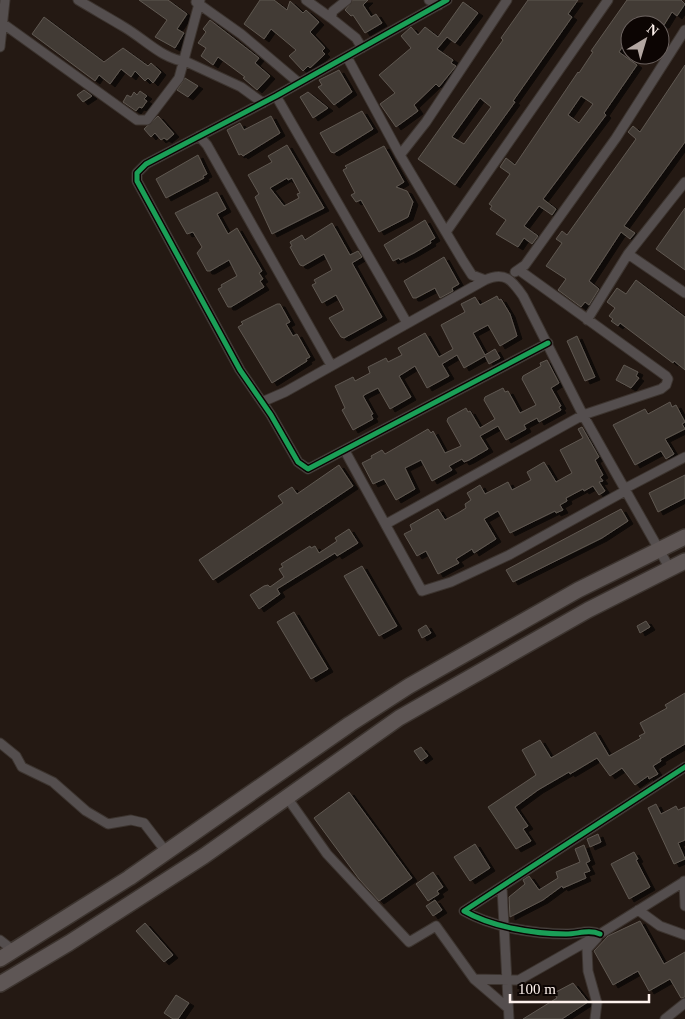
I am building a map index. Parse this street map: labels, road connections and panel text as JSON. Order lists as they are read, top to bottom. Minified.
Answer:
{"scale_bar":"100 m","north":"top right"}
